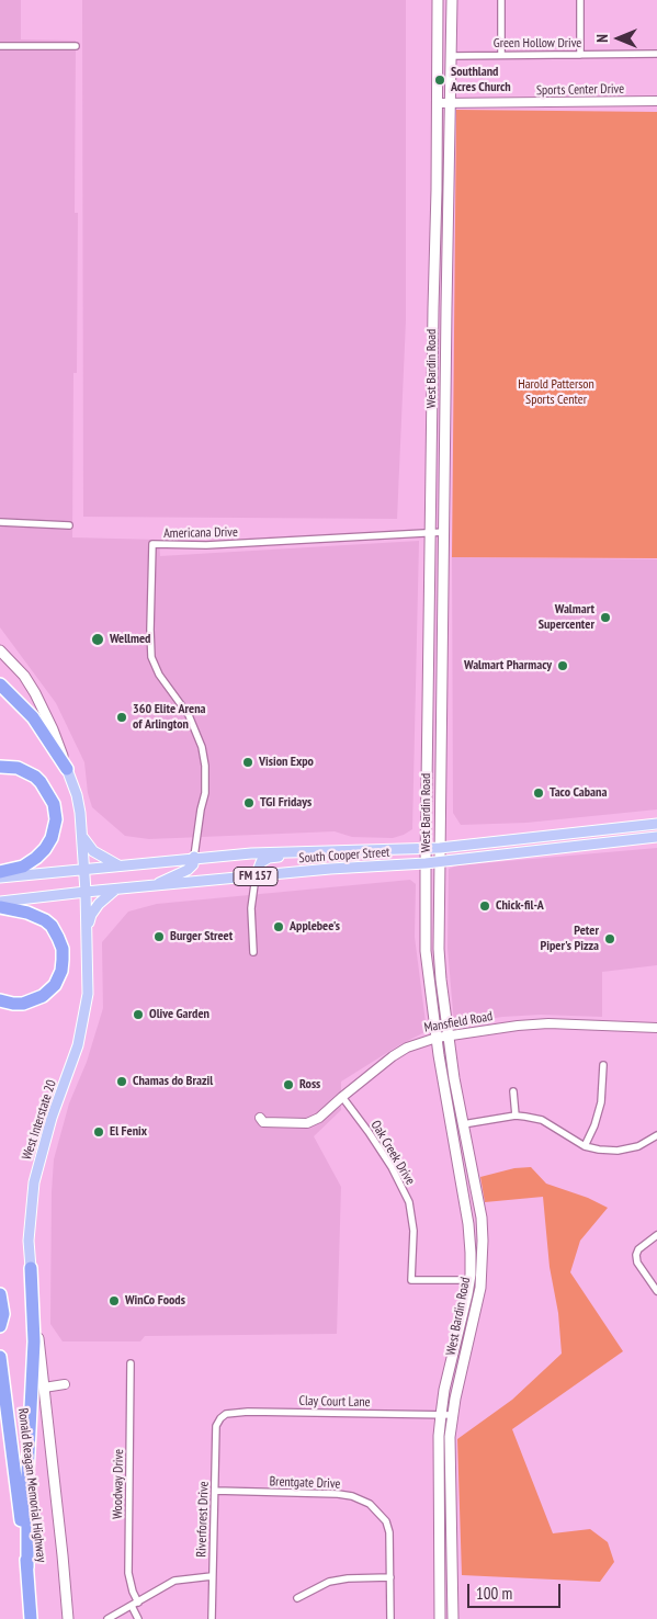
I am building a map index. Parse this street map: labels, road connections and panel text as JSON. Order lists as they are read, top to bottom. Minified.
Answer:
{"streets":{"highway":["Ronald Reagan Memorial Highway"],"main road":["West Bardin Road","South Cooper Street","FM 157","West Interstate 20"],"street":["Green Hollow Drive","Sports Center Drive","Americana Drive","Mansfield Road","Oak Creek Drive","Clay Court Lane","Brentgate Drive","Woodway Drive","Riverforest Drive"]},"crossings":[["Green Hollow Drive","West Bardin Road"],["Sports Center Drive","West Bardin Road"],["West Bardin Road","Americana Drive"],["West Bardin Road","South Cooper Street"],["West Bardin Road","Mansfield Road"],["West Bardin Road","Oak Creek Drive"],["West Bardin Road","Clay Court Lane"],["Americana Drive","South Cooper Street"],["South Cooper Street","West Interstate 20"],["Mansfield Road","Oak Creek Drive"],["Clay Court Lane","Riverforest Drive"],["Brentgate Drive","Riverforest Drive"]],"parks":["Harold Patterson Sports Center"],"places":["Southland Acres Church","Walmart Supercenter","Wellmed","Walmart Pharmacy","360 Elite Arena of Arlington","Vision Expo","Taco Cabana","TGI Fridays","Chick-fil-A","Applebee's","Burger Street","Peter Piper's Pizza","Olive Garden","Chamas do Brazil","Ross","El Fenix","WinCo Foods"],"scale_bar":"100 m","north":"left"}
